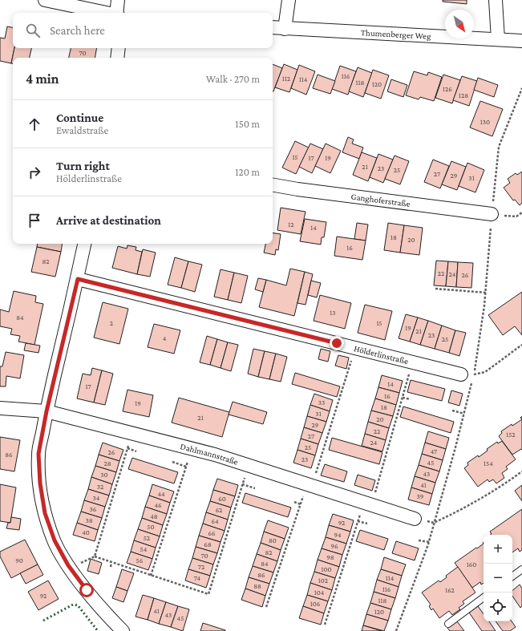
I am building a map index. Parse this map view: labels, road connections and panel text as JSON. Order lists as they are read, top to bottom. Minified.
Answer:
{"streets":{"street":["Thumenberger Weg","Ganghoferstraße","Hölderlinstraße","Dahlmannstraße"]},"house_numbers":["70","116","112","114","118","120","126","128","130","15","17","19","21","23","25","27","29","31","12","14","18","20","16","82","22","24","26","13","84","2","15","19","21","23","4","25","14","17","16","33","19","18","31","21","20","29","22","152","27","24","25","47","26","86","23","45","28","154","43","30","41","32","44","39","34","60","46","36","62","48","38","64","92","50","40","66","94","52","80","68","96","54","82","70","98","90","56","84","160","72","100","86","74","114","102","88","116","162","104","92","118","106","41","120","43","45"],"north":"bottom right","page":{"search":"Search here","heading":["4 min","Walk · 270 m"],"list":[["Continue","Ewaldstraße","150 m"],["Turn right","Hölderlinstraße","120 m"],"Arrive at destination"],"map_buttons":["+","−"]}}
